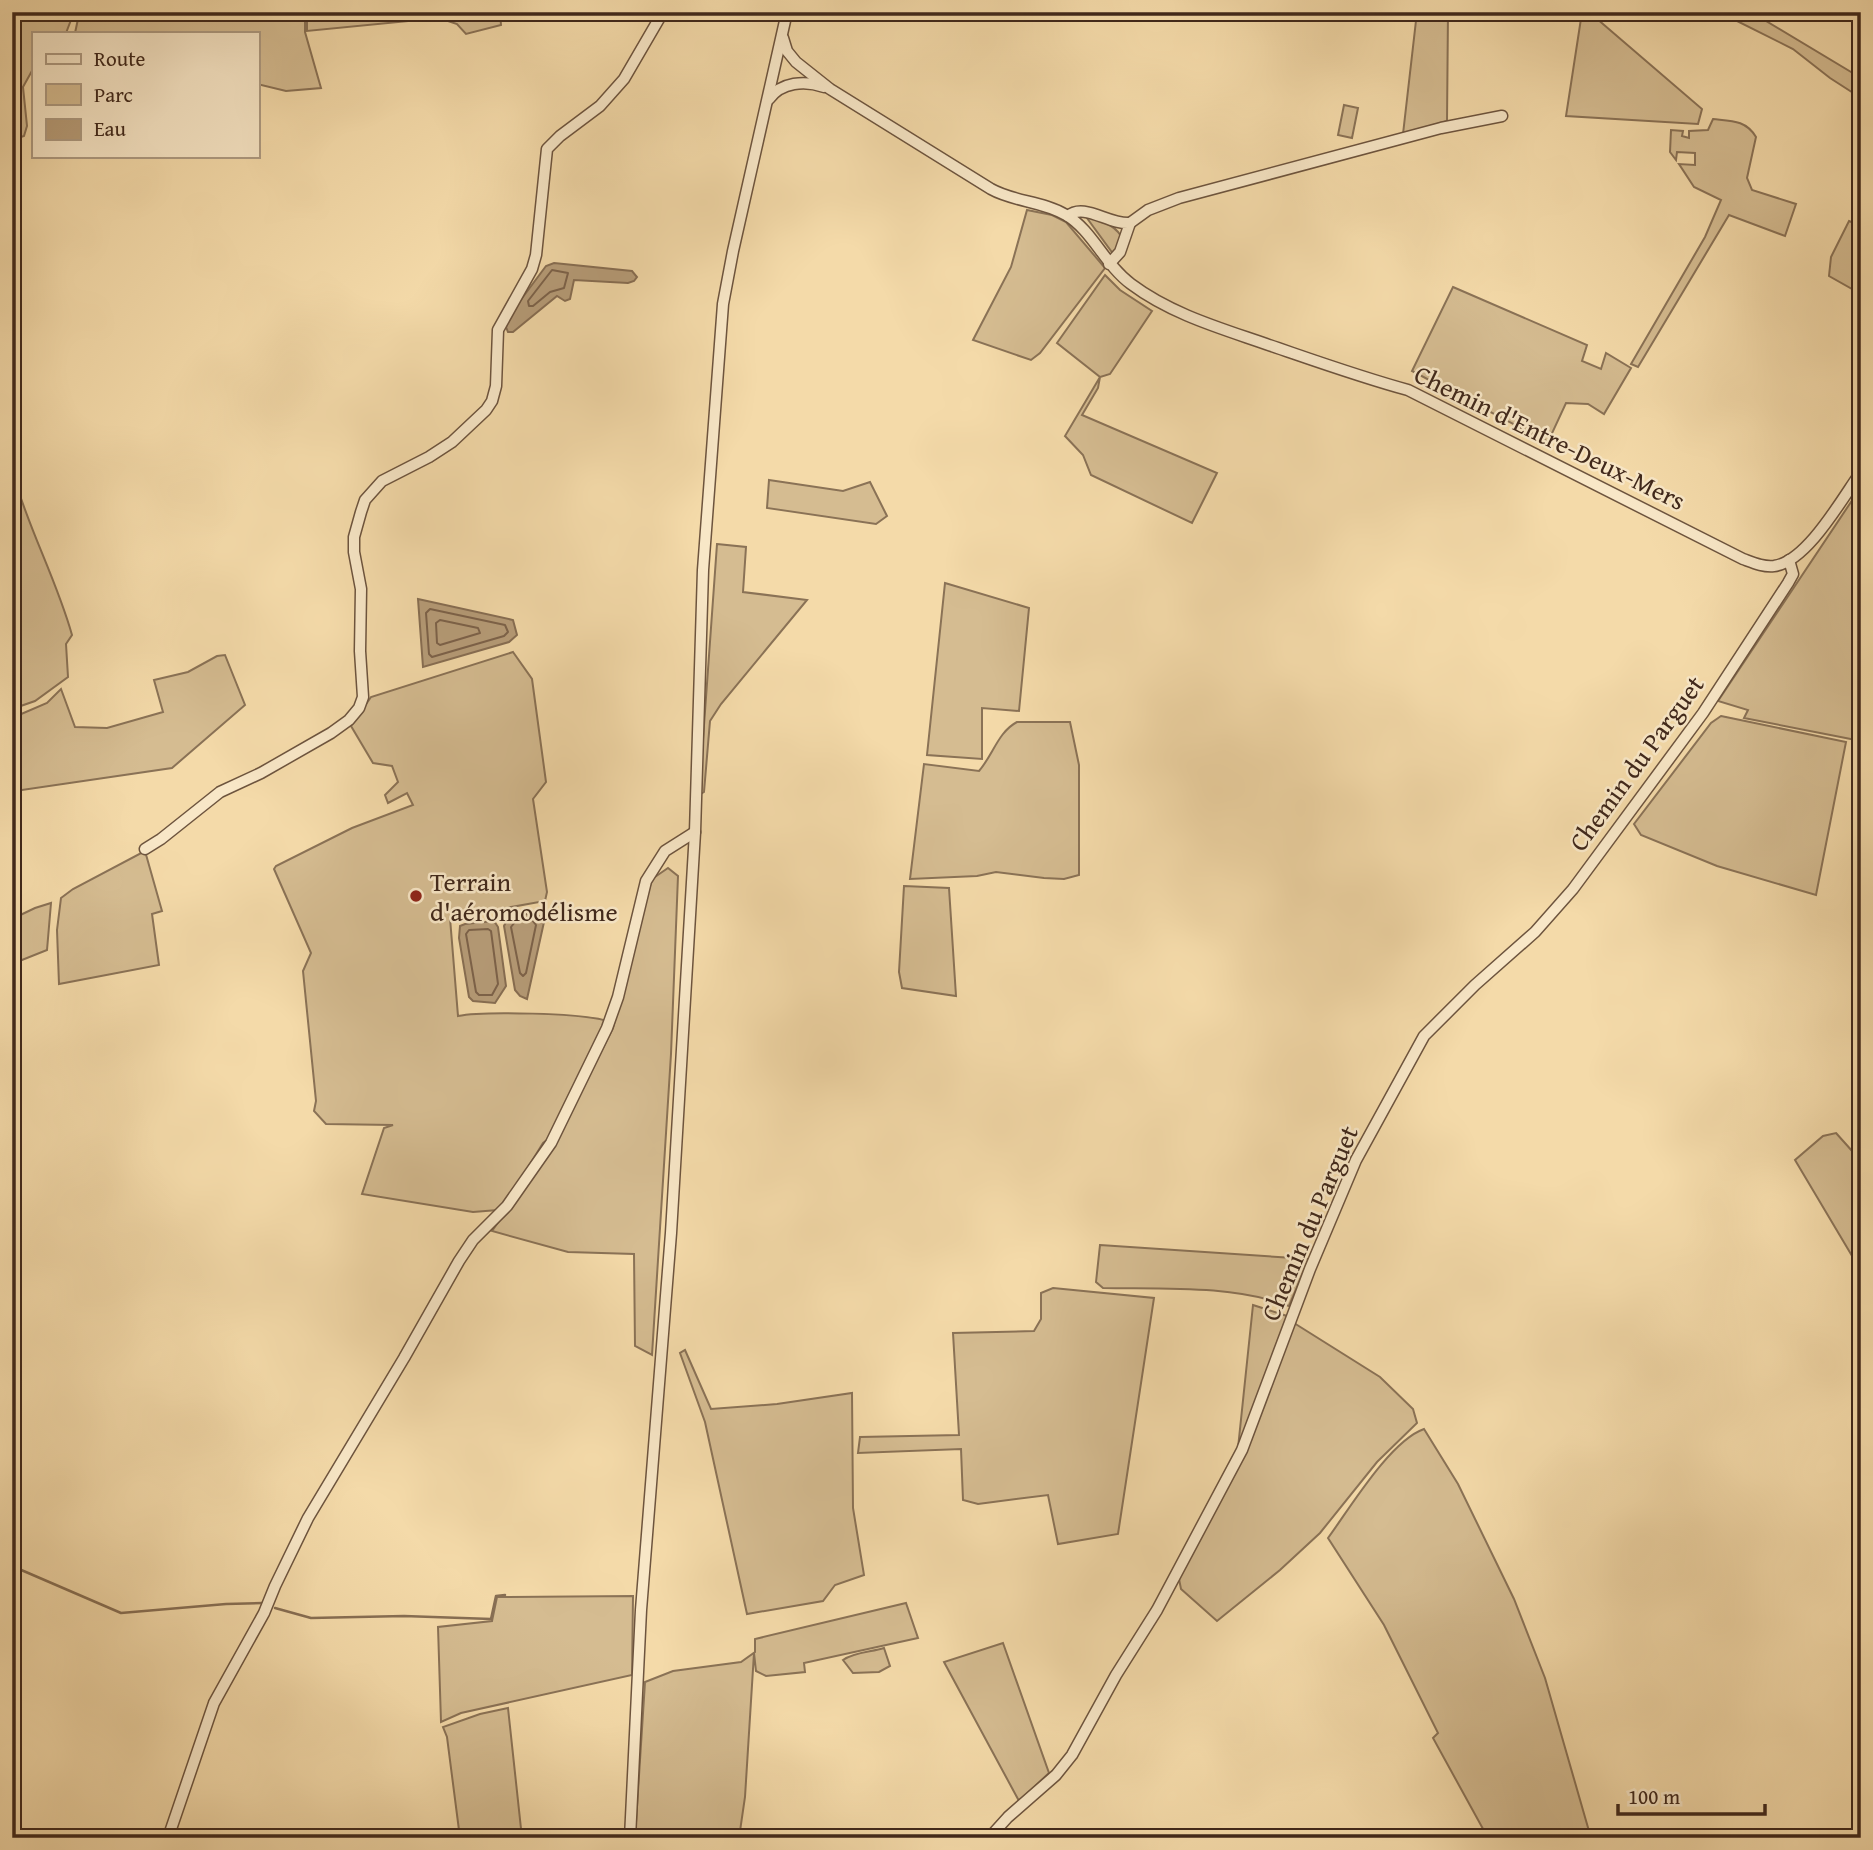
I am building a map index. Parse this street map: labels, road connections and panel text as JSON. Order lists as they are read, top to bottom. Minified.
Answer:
{"streets":{"street":["Chemin d'Entre-Deux-Mers","Chemin du Parguet"]},"crossings":[["Chemin d'Entre-Deux-Mers","Chemin du Parguet"]],"places":["Terrain d'aéromodélisme"],"legend":["Route","Parc","Eau"],"scale_bar":"100 m"}
